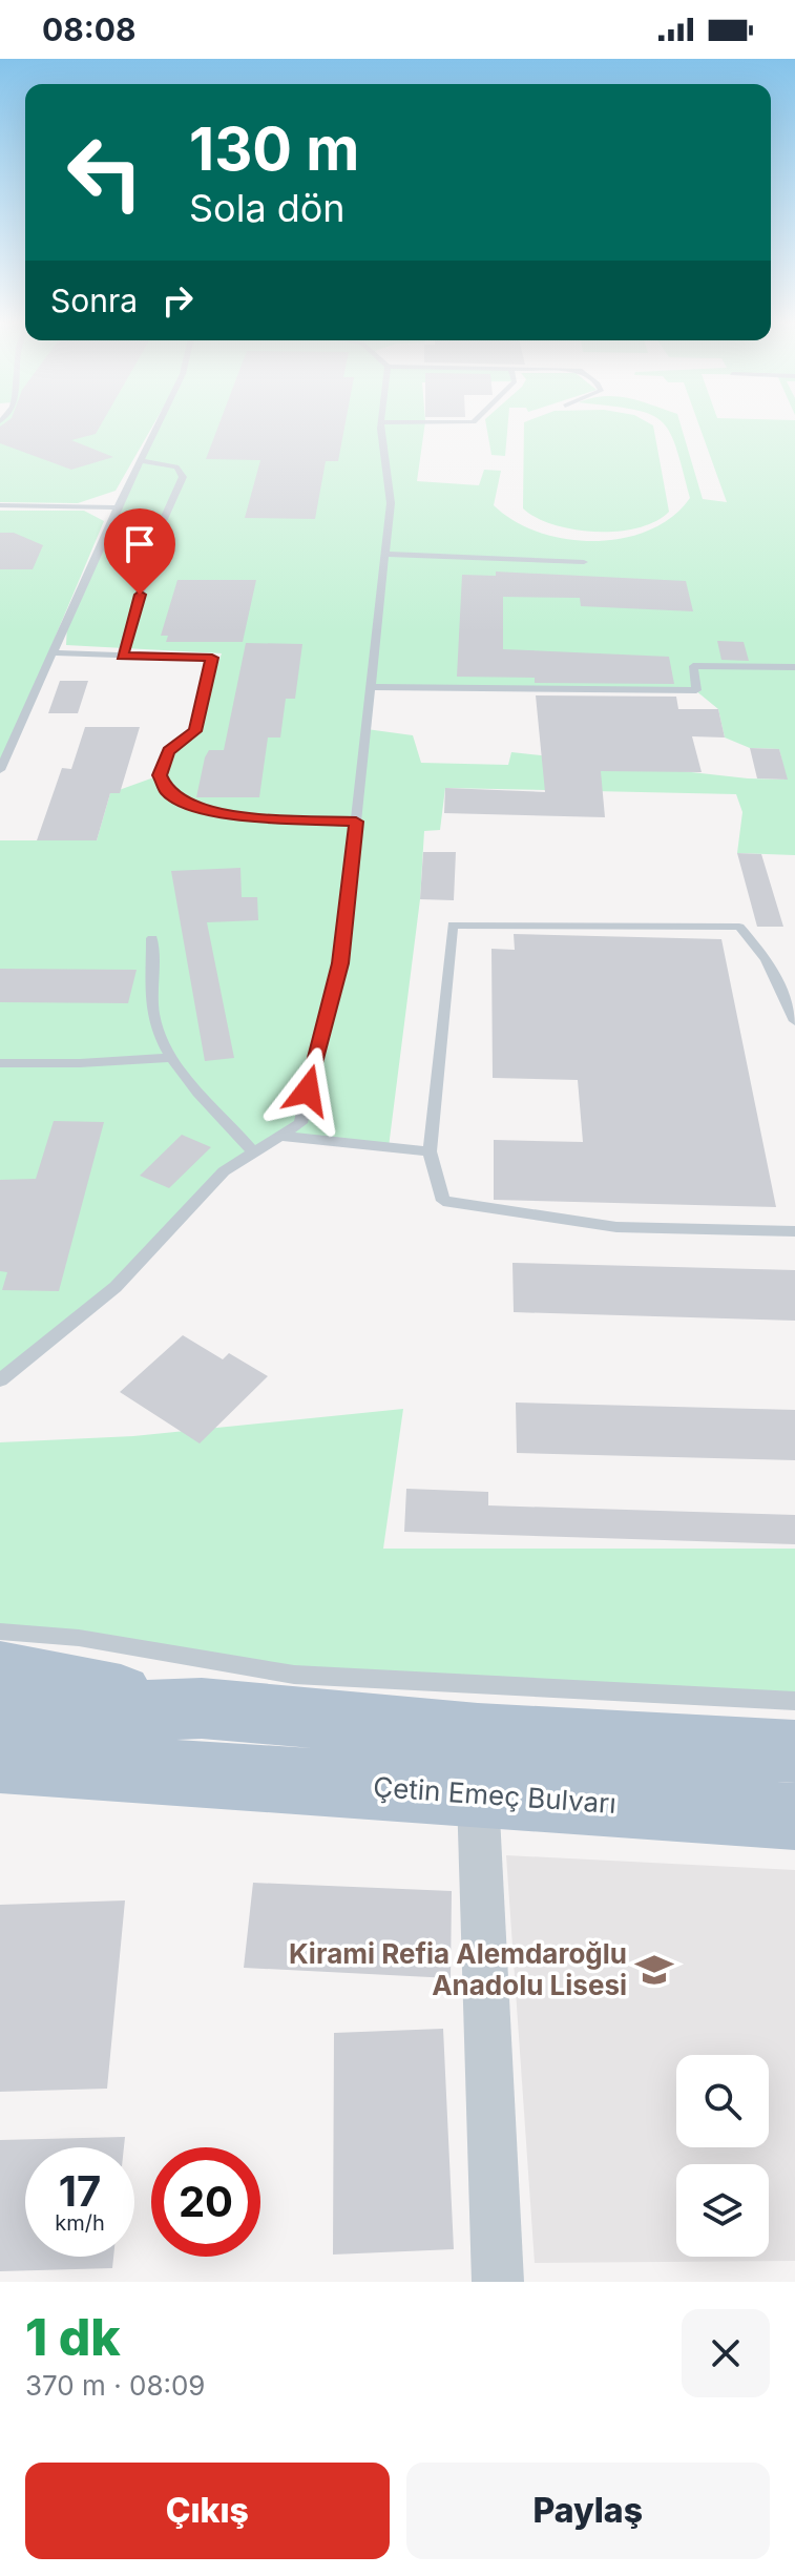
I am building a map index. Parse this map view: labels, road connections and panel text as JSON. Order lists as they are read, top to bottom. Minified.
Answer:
{"streets":{"main road":["Çetin Emeç Bulvarı"]},"places":{"school or university":["Kirami Refia Alemdaroğlu Anadolu Lisesi"]},"page":{"status":"08:08","turn":["130 m","Sola dön"],"then":"Sonra","speed":"17 km/h","limit":"20","heading":["1 dk","370 m · 08:09"],"buttons":["Çıkış","Paylaş"]}}
